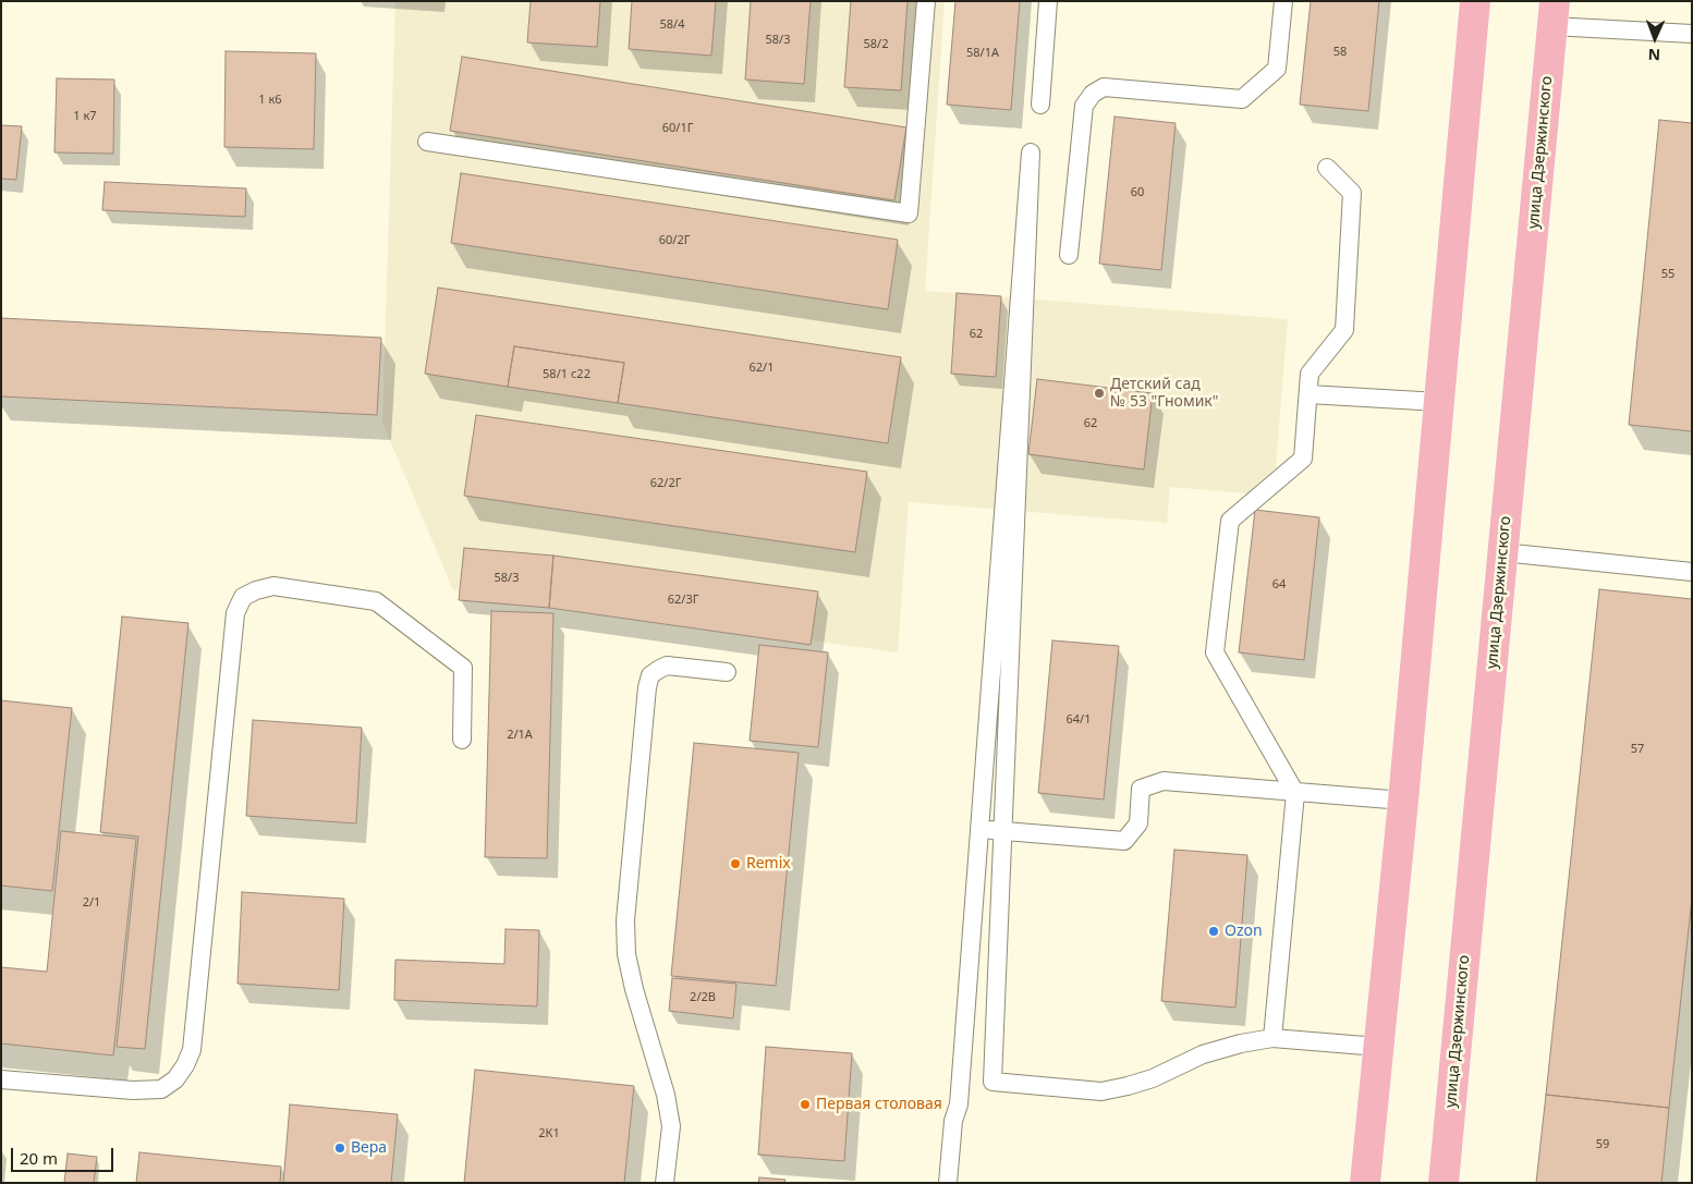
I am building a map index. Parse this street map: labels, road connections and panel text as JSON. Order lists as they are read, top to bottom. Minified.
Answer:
{"streets":{"main road":["улица Дзержинского"]},"places":["Детский сад № 53 \"Гномик\"","Remix","Ozon","Первая столовая","Вера"],"house_numbers":["58/4","58/3","58/2","58","58/1А","1 к6","1 к7","60/1Г","60","60/2Г","55","62","62/1","58/1 с22","62","62/2Г","58/3","64","62/3Г","64/1","2/1А","57","2/1","2/2В","2К1","59"],"scale_bar":"20 m","north":"bottom"}
